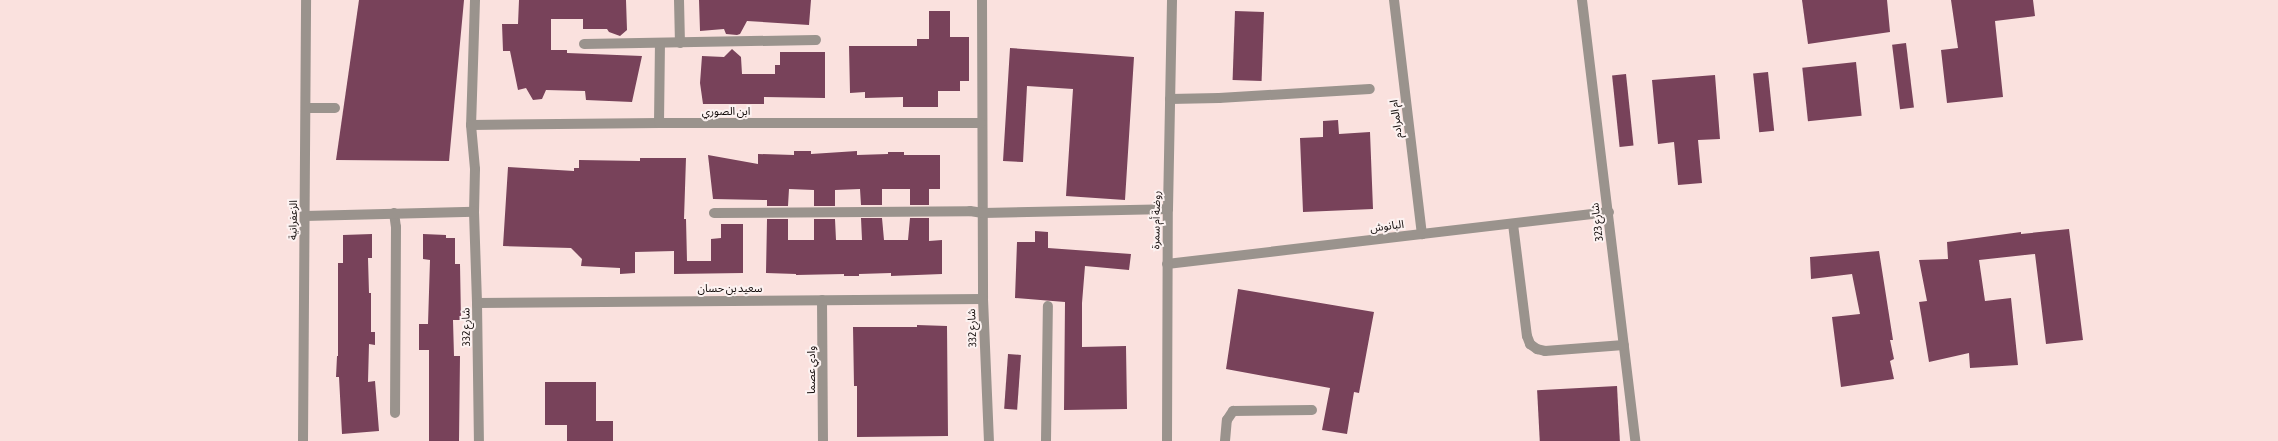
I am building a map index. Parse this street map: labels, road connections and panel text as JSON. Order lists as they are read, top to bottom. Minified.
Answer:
{"streets":{"street":["ابن الصوري","ام المرادم","الزعفرانية","روضة أم سمرة","شارع 323","البانوش","سعيد بن حسان","شارع 332","وادي عصما"]},"crossings":[["ابن الصوري","شارع 332"],["ام المرادم","البانوش"],["روضة أم سمرة","البانوش"],["شارع 323","البانوش"],["سعيد بن حسان","شارع 332"],["سعيد بن حسان","وادي عصما"]]}
